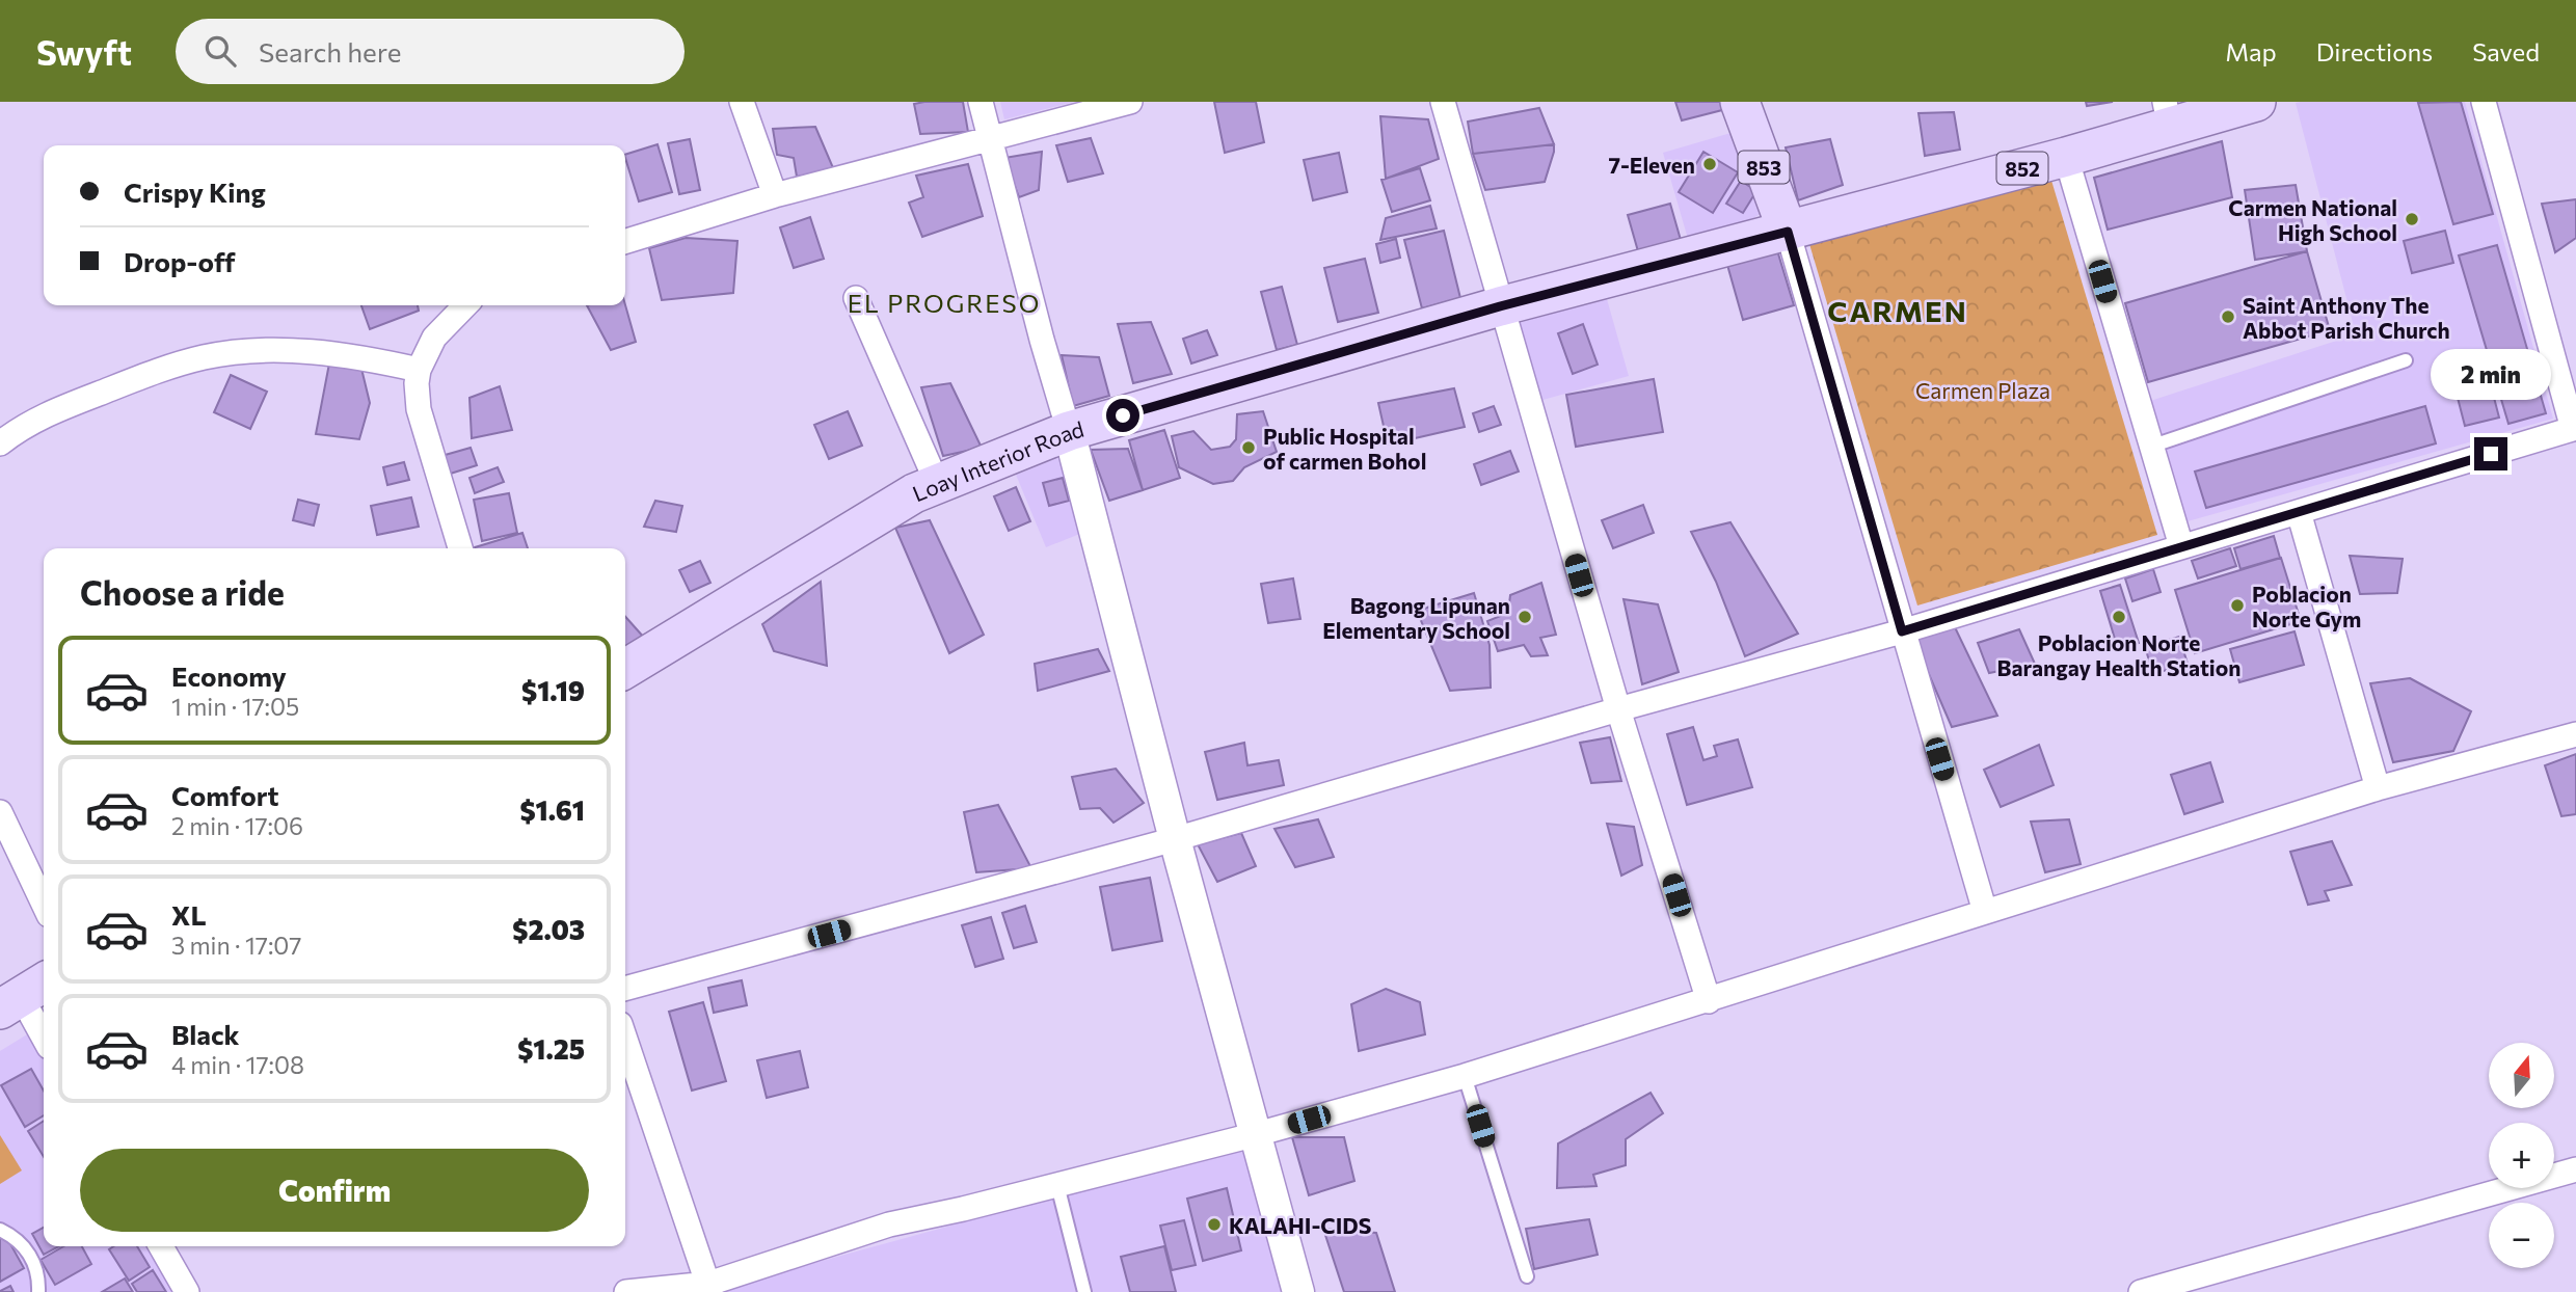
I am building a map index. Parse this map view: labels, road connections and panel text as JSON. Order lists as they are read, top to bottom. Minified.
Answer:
{"streets":{"main road":["853","852","Loay Interior Road"]},"crossings":[["853","Loay Interior Road"]],"districts":["EL PROGRESO","CARMEN"],"parks":["Carmen Plaza"],"places":["7-Eleven","Carmen National High School","Saint Anthony The Abbot Parish Church","Public Hospital of carmen Bohol","Poblacion Norte Gym","Bagong Lipunan Elementary School","Poblacion Norte Barangay Health Station","KALAHI-CIDS"],"north":"top","page":{"header":"Swyft","search":"Search here","nav":["Map","Directions","Saved"],"banner":["Crispy King","Drop-off"],"bubble":"2 min","heading":"Choose a ride","list":[{"name":"Economy","note":"1 min · 17:05","value":"$1.19"},{"name":"Comfort","note":"2 min · 17:06","value":"$1.61"},{"name":"XL","note":"3 min · 17:07","value":"$2.03"},{"name":"Black","note":"4 min · 17:08","value":"$1.25"}],"map_buttons":["+","−"],"buttons":"Confirm"}}
